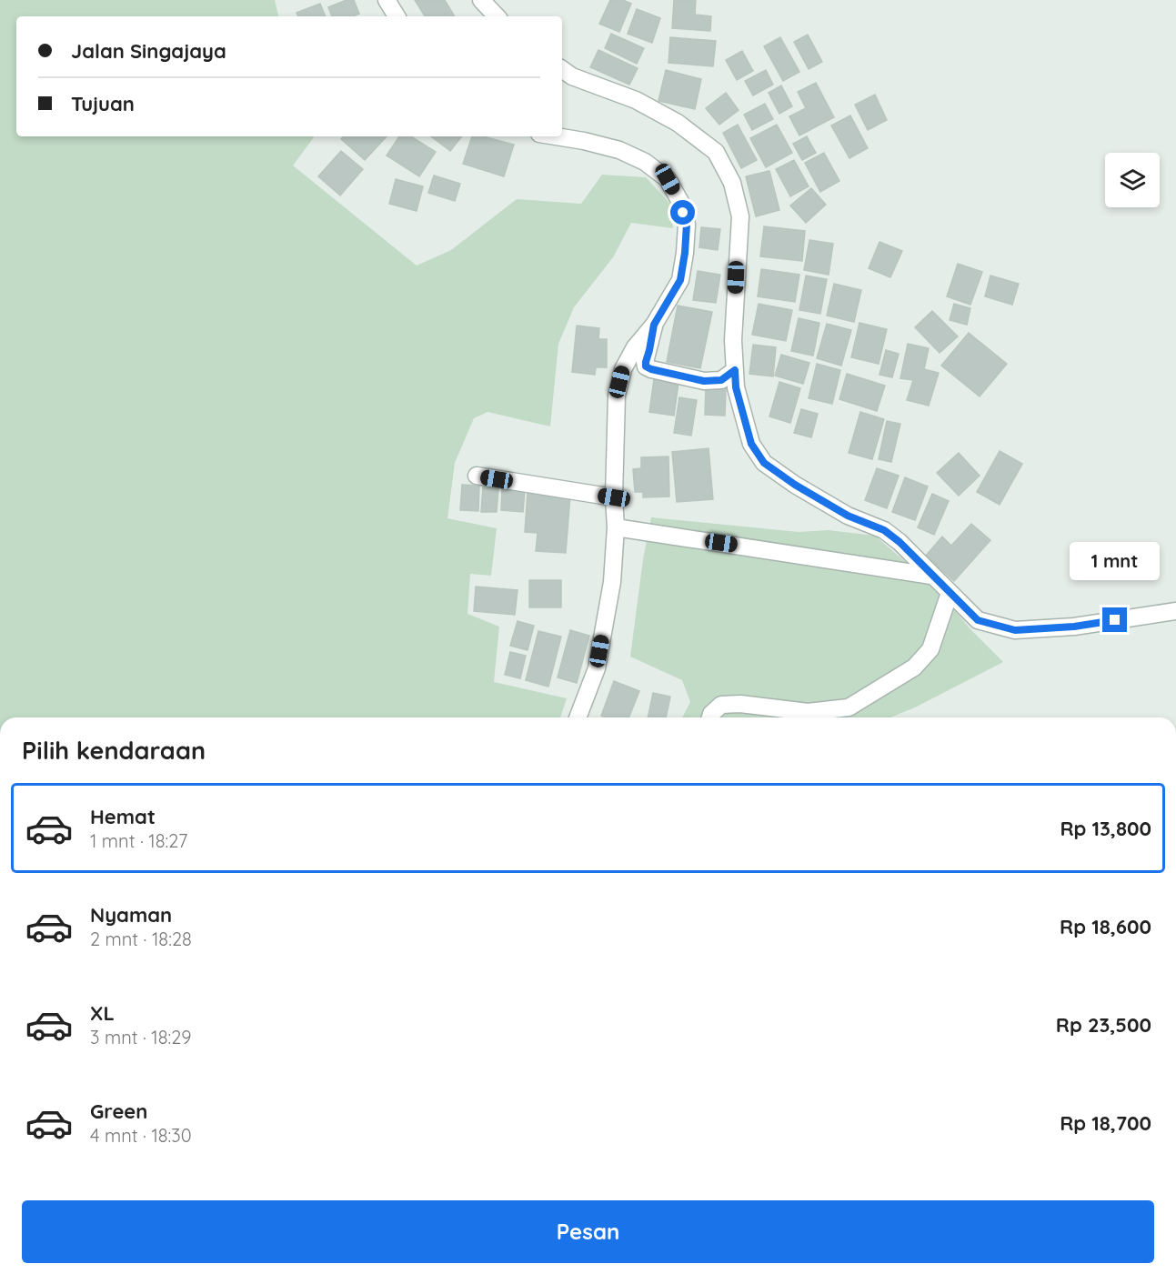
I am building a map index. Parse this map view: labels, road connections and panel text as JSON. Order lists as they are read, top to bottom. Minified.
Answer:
{"page":{"banner":["Jalan Singajaya","Tujuan"],"bubble":"1 mnt","heading":"Pilih kendaraan","list":[{"name":"Hemat","note":"1 mnt · 18:27","value":"Rp 13,800"},{"name":"Nyaman","note":"2 mnt · 18:28","value":"Rp 18,600"},{"name":"XL","note":"3 mnt · 18:29","value":"Rp 23,500"},{"name":"Green","note":"4 mnt · 18:30","value":"Rp 18,700"}],"buttons":"Pesan"}}
